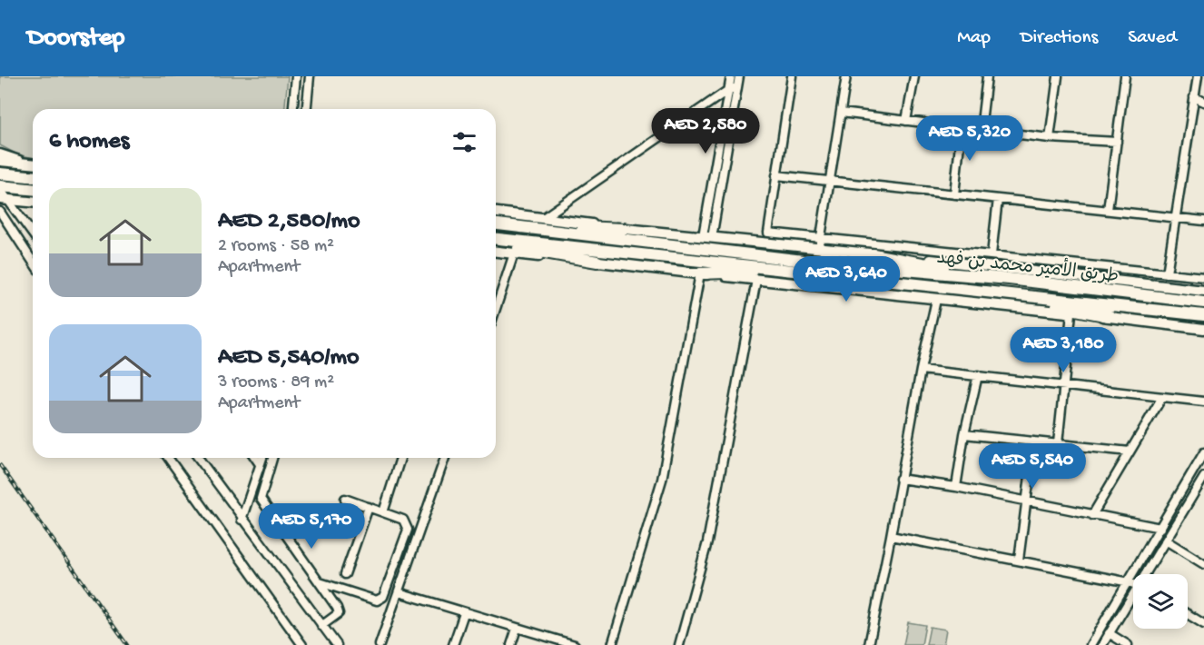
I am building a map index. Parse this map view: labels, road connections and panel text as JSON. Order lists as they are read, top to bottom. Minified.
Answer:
{"streets":{"highway":["طريق الأمير محمد بن فهد"]},"page":{"header":"Doorstep","nav":["Map","Directions","Saved"],"price":["AED 2,580","AED 5,320","AED 3,640","AED 3,180","AED 5,540","AED 5,170"],"heading":"6 homes","list":[{"name":"AED 2,580/mo","note":"2 rooms · 58 m² · Apartment"},{"name":"AED 5,540/mo","note":"3 rooms · 89 m² · Apartment"}]}}
